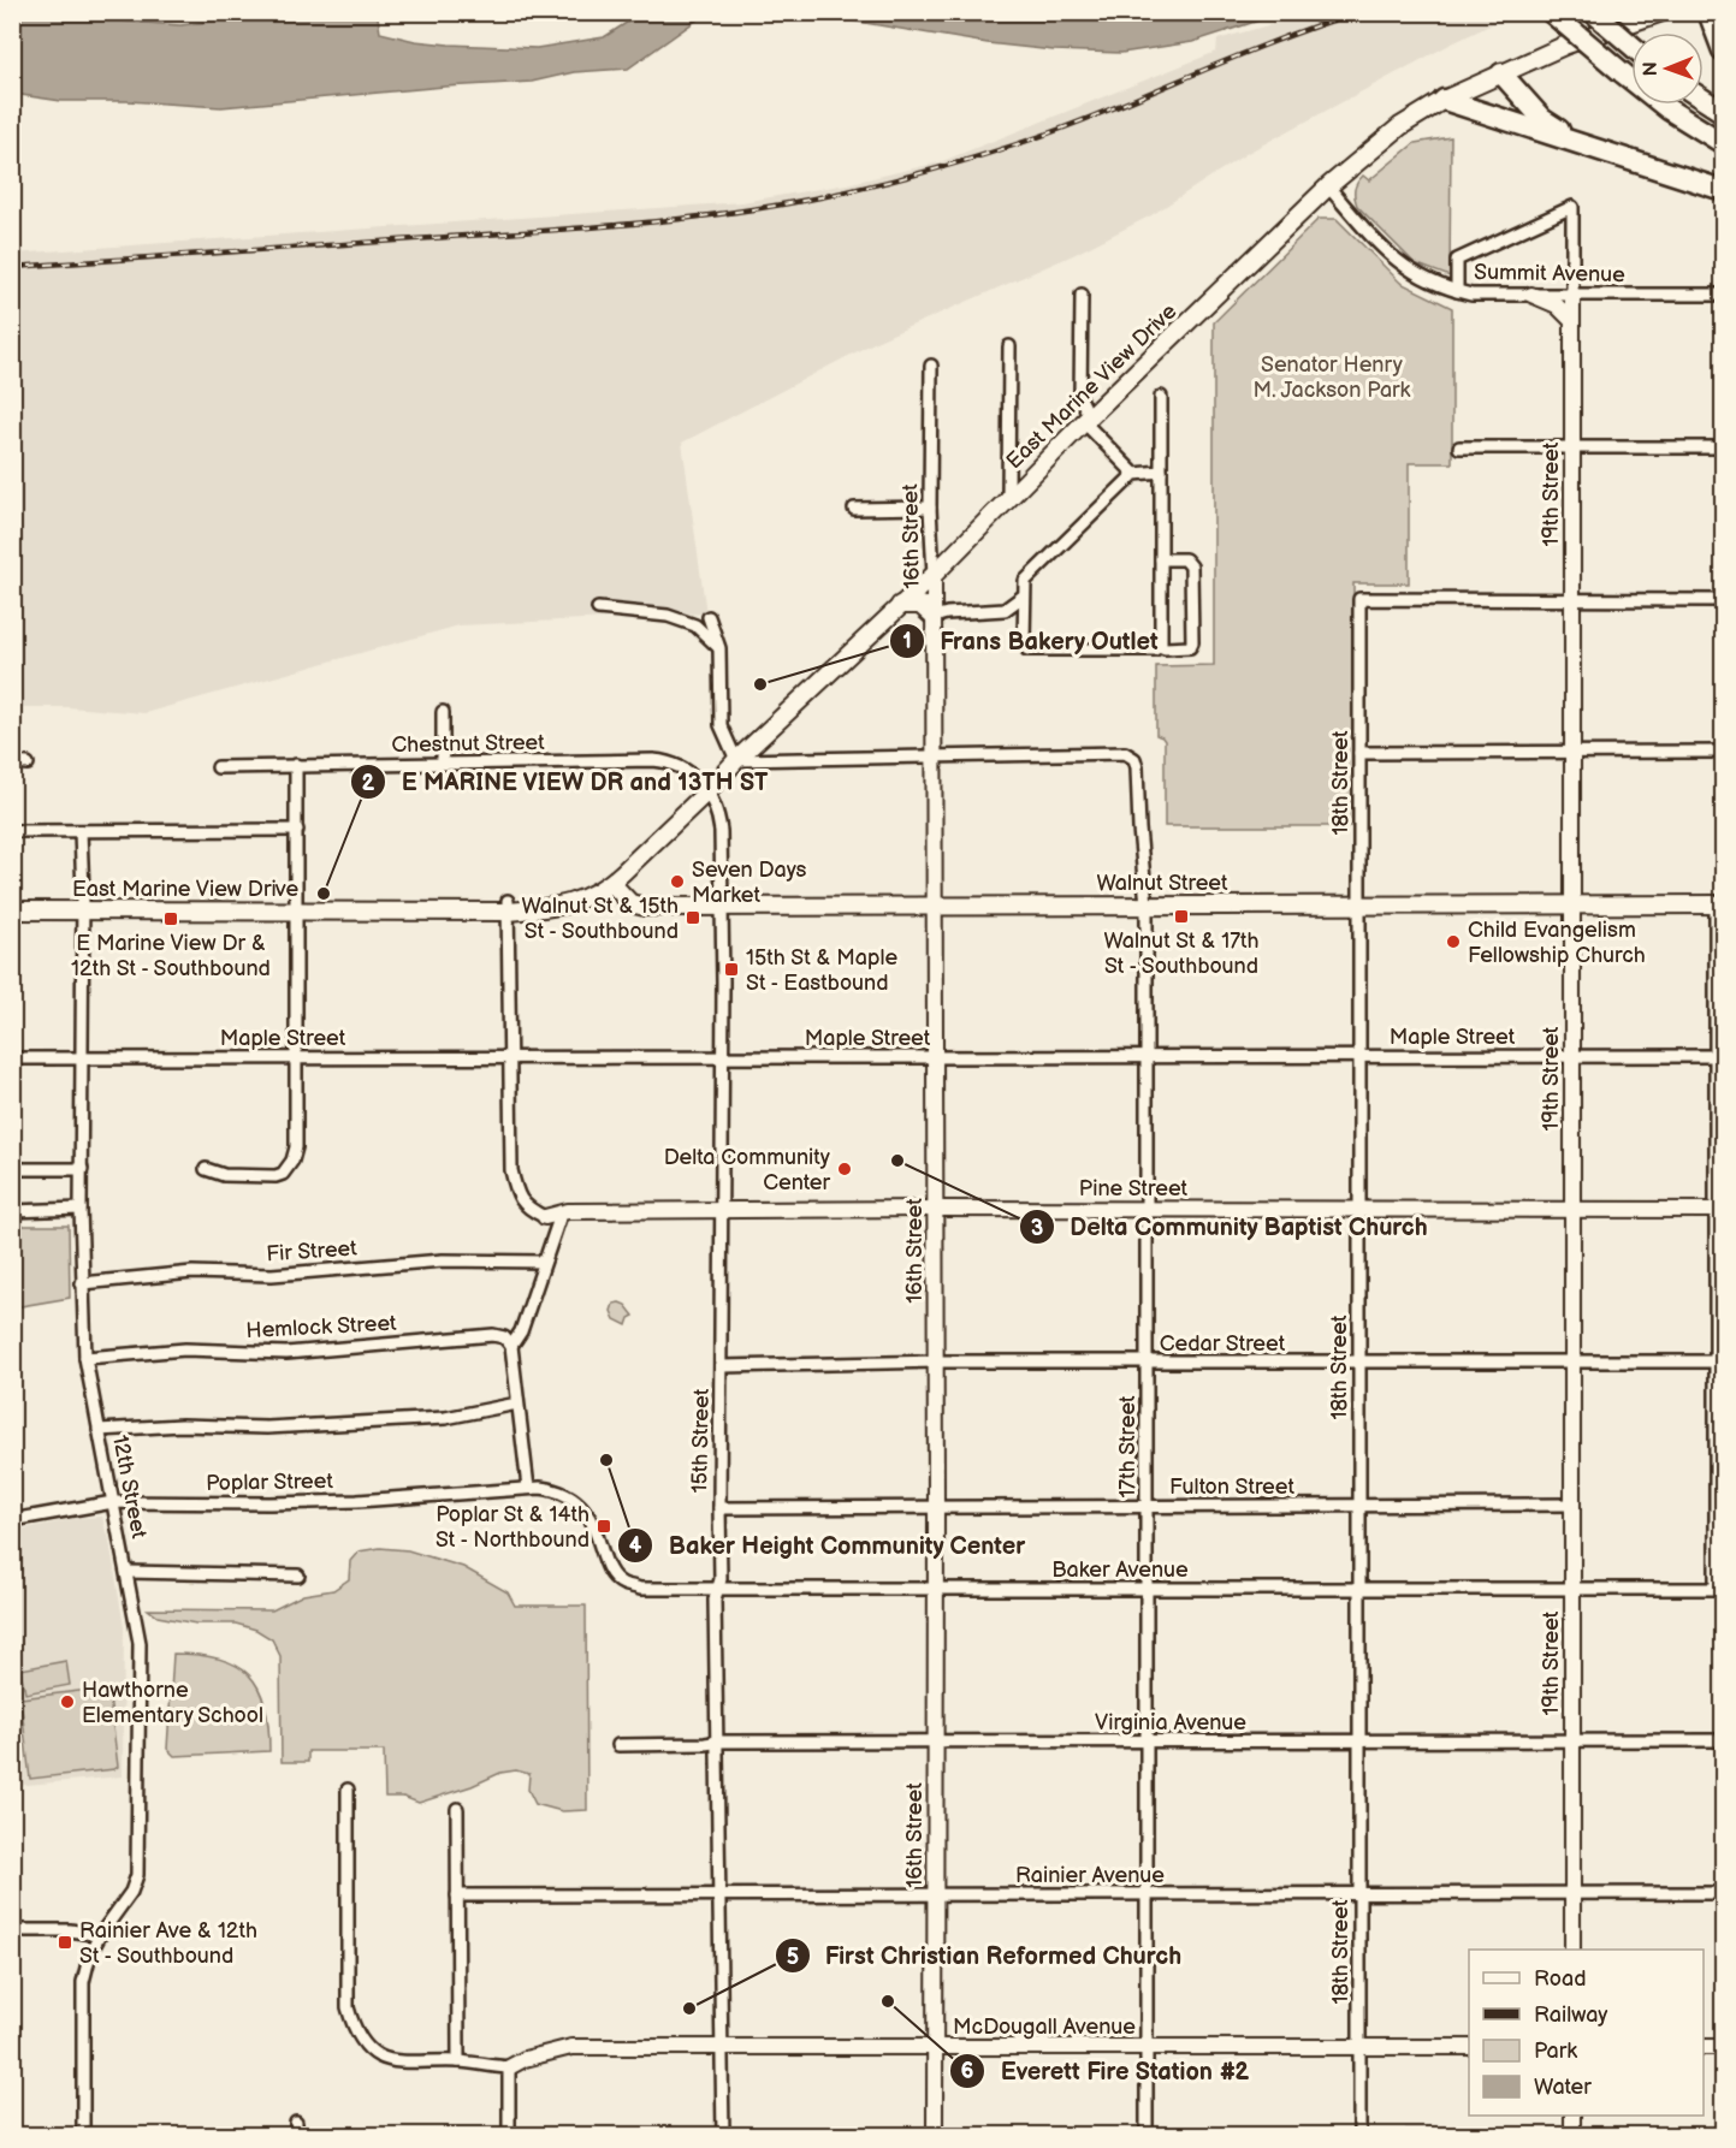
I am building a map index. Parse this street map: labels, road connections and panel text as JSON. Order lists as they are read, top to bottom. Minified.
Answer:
{"streets":{"main road":["East Marine View Drive","Walnut Street"],"street":["Summit Avenue","19th Street","16th Street","Chestnut Street","18th Street","Maple Street","Pine Street","Fir Street","Hemlock Street","Cedar Street","15th Street","17th Street","Poplar Street","12th Street","Fulton Street","Baker Avenue","Virginia Avenue","Rainier Avenue","McDougall Avenue"]},"crossings":[["Summit Avenue","East Marine View Drive"],["Summit Avenue","19th Street"],["East Marine View Drive","16th Street"],["East Marine View Drive","Chestnut Street"],["East Marine View Drive","Walnut Street"],["East Marine View Drive","15th Street"],["East Marine View Drive","12th Street"],["19th Street","18th Street"],["19th Street","Walnut Street"],["19th Street","Maple Street"],["19th Street","Pine Street"],["19th Street","Cedar Street"],["19th Street","Fulton Street"],["19th Street","Baker Avenue"],["19th Street","Virginia Avenue"],["19th Street","Rainier Avenue"],["16th Street","Walnut Street"],["16th Street","Maple Street"],["16th Street","Pine Street"],["16th Street","Cedar Street"],["16th Street","17th Street"],["16th Street","Fulton Street"],["16th Street","Baker Avenue"],["16th Street","Virginia Avenue"],["16th Street","Rainier Avenue"],["16th Street","McDougall Avenue"],["Chestnut Street","15th Street"],["18th Street","Walnut Street"],["18th Street","Maple Street"],["18th Street","Pine Street"],["18th Street","Cedar Street"],["18th Street","Fulton Street"],["18th Street","Baker Avenue"],["18th Street","Virginia Avenue"],["18th Street","Rainier Avenue"],["18th Street","McDougall Avenue"],["Walnut Street","15th Street"],["Walnut Street","17th Street"],["Maple Street","15th Street"],["Maple Street","17th Street"],["Maple Street","12th Street"],["Pine Street","15th Street"],["Pine Street","17th Street"],["Fir Street","12th Street"],["Hemlock Street","12th Street"],["Cedar Street","15th Street"],["Cedar Street","17th Street"],["15th Street","Fulton Street"],["15th Street","Baker Avenue"],["15th Street","Virginia Avenue"],["15th Street","Rainier Avenue"],["15th Street","McDougall Avenue"],["17th Street","Fulton Street"],["17th Street","Baker Avenue"],["17th Street","Virginia Avenue"],["17th Street","Rainier Avenue"],["17th Street","McDougall Avenue"],["Poplar Street","12th Street"],["Poplar Street","Baker Avenue"]],"parks":["Senator Henry M. Jackson Park"],"places":{"other":["Frans Bakery Outlet","Seven Days Market","E MARINE VIEW DR and 13TH ST","Child Evangelism Fellowship Church","Delta Community Baptist Church","Delta Community Center","Baker Height Community Center","Hawthorne Elementary School","Everett Fire Station #2","First Christian Reformed Church"],"transit":["Walnut St & 17th St - Southbound","Walnut St & 15th St - Southbound","E Marine View Dr & 12th St - Southbound","15th St & Maple St - Eastbound","Poplar St & 14th St - Northbound","Rainier Ave & 12th St - Southbound"]},"legend":["Road","Railway","Park","Water"],"north":"left"}
